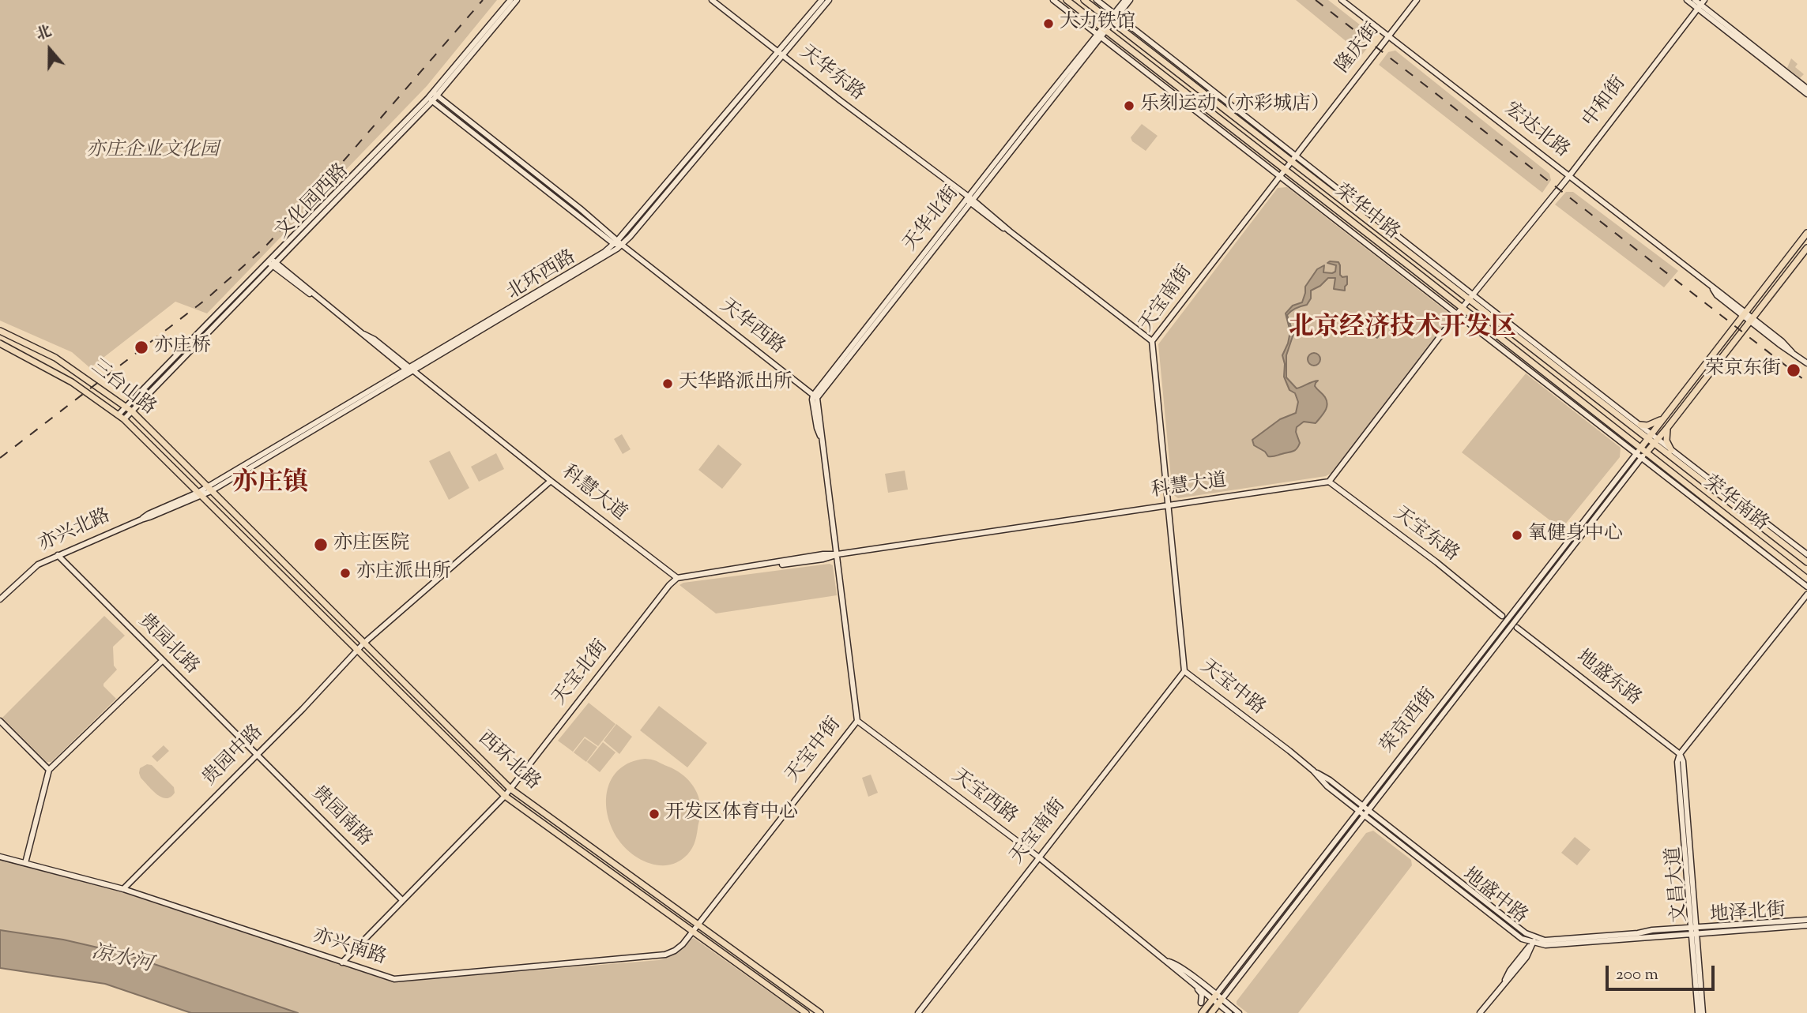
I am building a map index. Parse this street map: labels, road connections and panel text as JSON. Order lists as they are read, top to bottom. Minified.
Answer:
{"streets":{"main road":["荣华中路","三台山路","荣华南路","荣京西街","西环北路"],"street":["隆庆街","天华东路","中和街","宏达北路","文化园西路","天华北街","北环西路","天宝南街","天华西路","科慧大道","亦兴北路","天宝东路","贵园北路","天宝北街","地盛东路","天宝中路","天宝中街","贵园中路","天宝西路","贵园南路","文昌大道","地盛中路","地泽北街","亦兴南路"]},"crossings":[["隆庆街","宏达北路"],["隆庆街","荣华中路"],["隆庆街","天宝南街"],["天华东路","天华北街"],["天华东路","北环西路"],["天华东路","天宝南街"],["中和街","宏达北路"],["中和街","荣华中路"],["文化园西路","天华西路"],["文化园西路","三台山路"],["文化园西路","科慧大道"],["荣华中路","天华北街"],["荣华中路","天宝南街"],["荣华中路","荣华南路"],["荣华中路","荣京西街"],["天华北街","天华西路"],["北环西路","天华西路"],["北环西路","三台山路"],["北环西路","科慧大道"],["北环西路","亦兴北路"],["北环西路","西环北路"],["天宝南街","科慧大道"],["天宝南街","天宝中路"],["天宝南街","天宝西路"],["三台山路","亦兴北路"],["三台山路","西环北路"],["科慧大道","天宝东路"],["科慧大道","天宝北街"],["科慧大道","天宝中路"],["科慧大道","天宝中街"],["科慧大道","贵园中路"],["荣华南路","荣京西街"],["亦兴北路","贵园北路"],["亦兴北路","西环北路"],["贵园北路","贵园中路"],["贵园北路","贵园南路"],["天宝北街","西环北路"],["天宝北街","贵园南路"],["天宝北街","亦兴南路"],["地盛东路","文昌大道"],["天宝中路","荣京西街"],["天宝中路","地盛中路"],["荣京西街","天宝西路"],["荣京西街","地盛中路"],["天宝中街","西环北路"],["天宝中街","天宝西路"],["天宝中街","亦兴南路"],["贵园中路","西环北路"],["贵园中路","贵园南路"],["贵园中路","亦兴南路"],["西环北路","亦兴南路"],["文昌大道","地盛中路"],["文昌大道","地泽北街"],["地盛中路","地泽北街"]],"districts":["北京经济技术开发区","亦庄镇"],"water":["凉水河"],"parks":["亦庄企业文化园"],"places":["大力铁馆","乐刻运动（亦彩城店）","亦庄桥","荣京东街","天华路派出所","氧健身中心","亦庄医院","亦庄派出所","开发区体育中心"],"scale_bar":"200 m","north":"top"}
